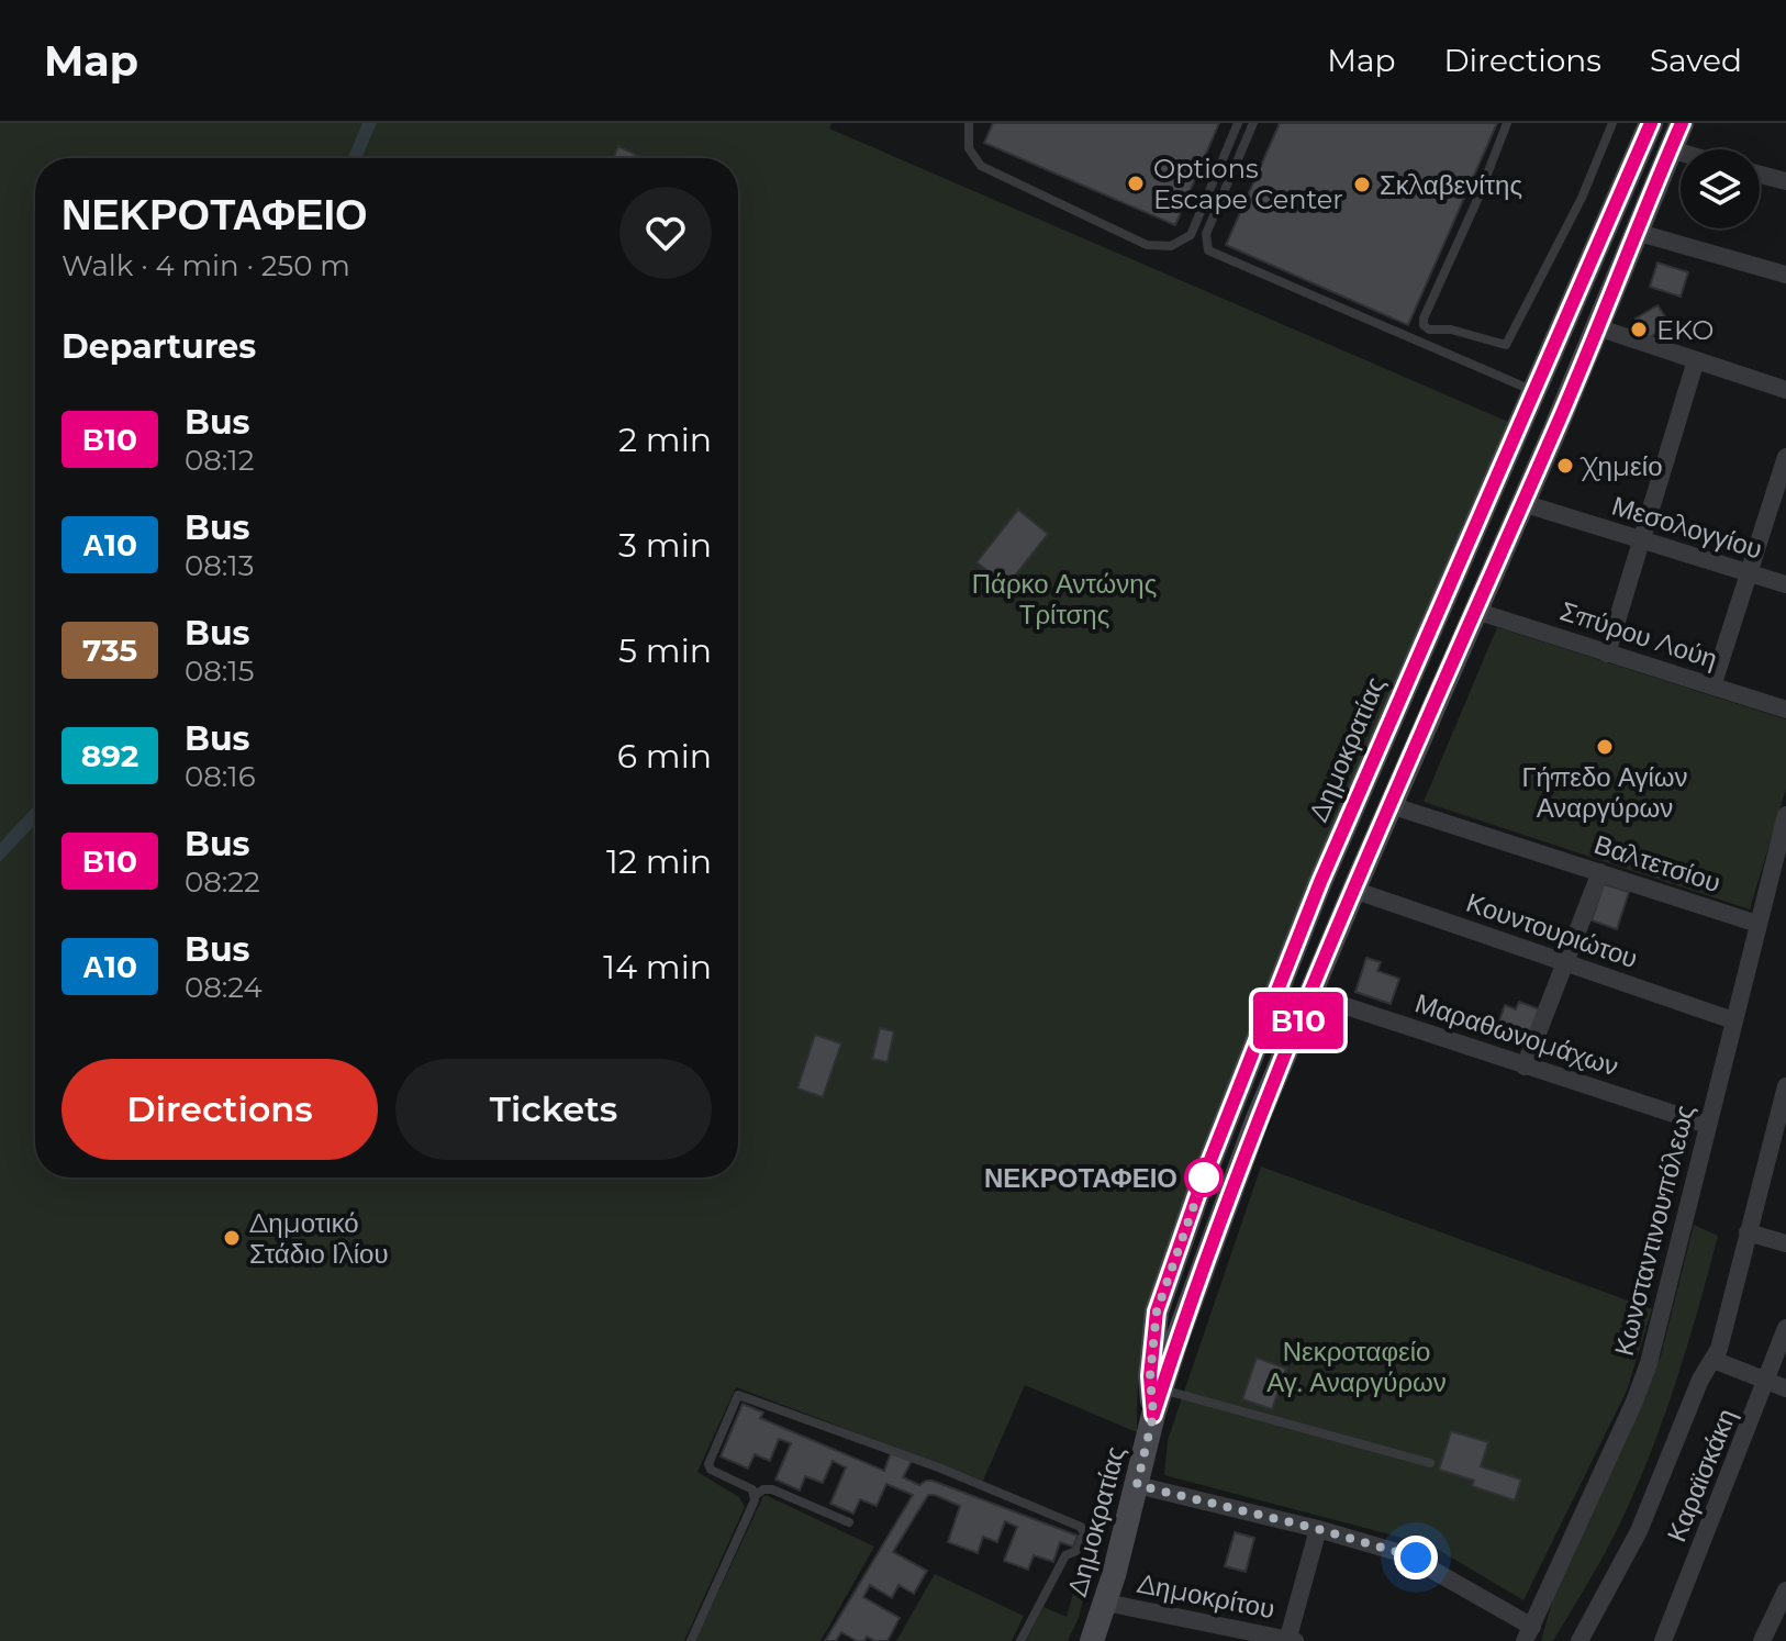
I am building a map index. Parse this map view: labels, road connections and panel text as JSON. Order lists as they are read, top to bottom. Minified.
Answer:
{"streets":{"main road":["Δημοκρατίας"],"street":["Μεσολογγίου","Σπύρου Λούη","Βαλτετσίου","Κουντουριώτου","Μαραθωνομάχων","Κωνσταντινουπόλεως","Καραϊσκάκη","Δημοκρίτου"]},"crossings":[["Μεσολογγίου","Δημοκρατίας"],["Σπύρου Λούη","Δημοκρατίας"],["Δημοκρατίας","Βαλτετσίου"],["Δημοκρατίας","Κουντουριώτου"],["Δημοκρατίας","Μαραθωνομάχων"],["Δημοκρατίας","Δημοκρίτου"],["Βαλτετσίου","Κωνσταντινουπόλεως"],["Κουντουριώτου","Κωνσταντινουπόλεως"],["Μαραθωνομάχων","Κωνσταντινουπόλεως"]],"parks":["Πάρκο Αντώνης Τρίτσης","Νεκροταφείο Αγ. Αναργύρων"],"places":["Options Escape Center","Σκλαβενίτης","EKO","Χημείο","Γήπεδο Αγίων Αναργύρων","ΝΕΚΡΟΤΑΦΕΙΟ","Δημοτικό Στάδιο Ιλίου"],"lines":["bus line Β10"],"page":{"header":"Map","nav":["Map","Directions","Saved"],"on_map":"Β10","heading":[["ΝΕΚΡΟΤΑΦΕΙΟ","Walk · 4 min · 250 m"],"Departures"],"list":[{"mark":"Β10","name":"Bus","note":"08:12","value":"2 min"},{"mark":"Α10","name":"Bus","note":"08:13","value":"3 min"},{"mark":"735","name":"Bus","note":"08:15","value":"5 min"},{"mark":"892","name":"Bus","note":"08:16","value":"6 min"},{"mark":"Β10","name":"Bus","note":"08:22","value":"12 min"},{"mark":"Α10","name":"Bus","note":"08:24","value":"14 min"}],"buttons":["Directions","Tickets"]}}
